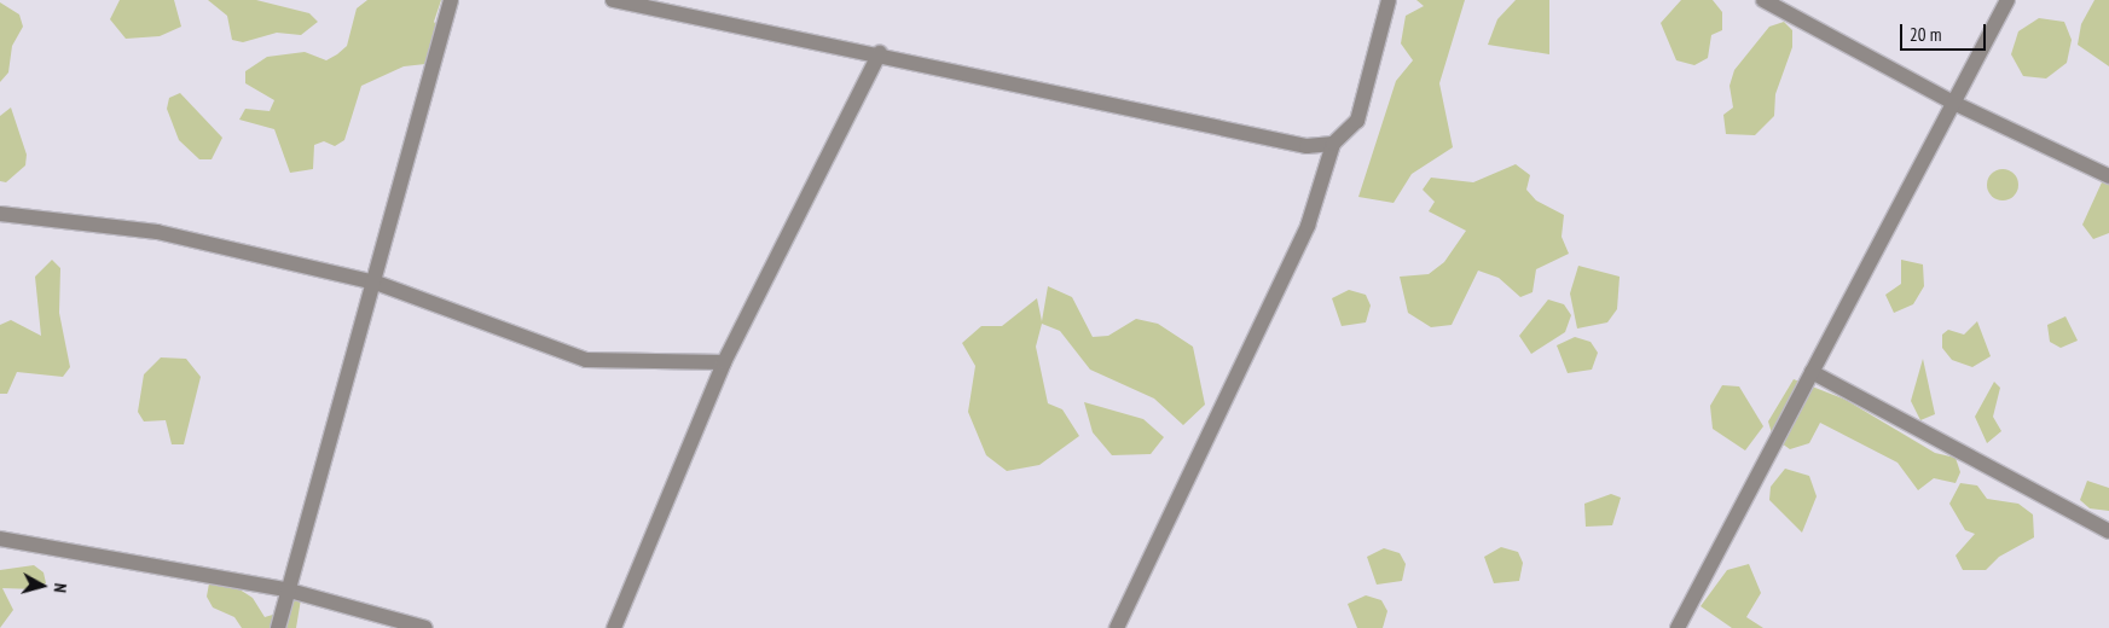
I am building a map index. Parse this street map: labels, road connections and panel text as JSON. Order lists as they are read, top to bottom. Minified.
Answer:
{"scale_bar":"20 m","north":"right"}
